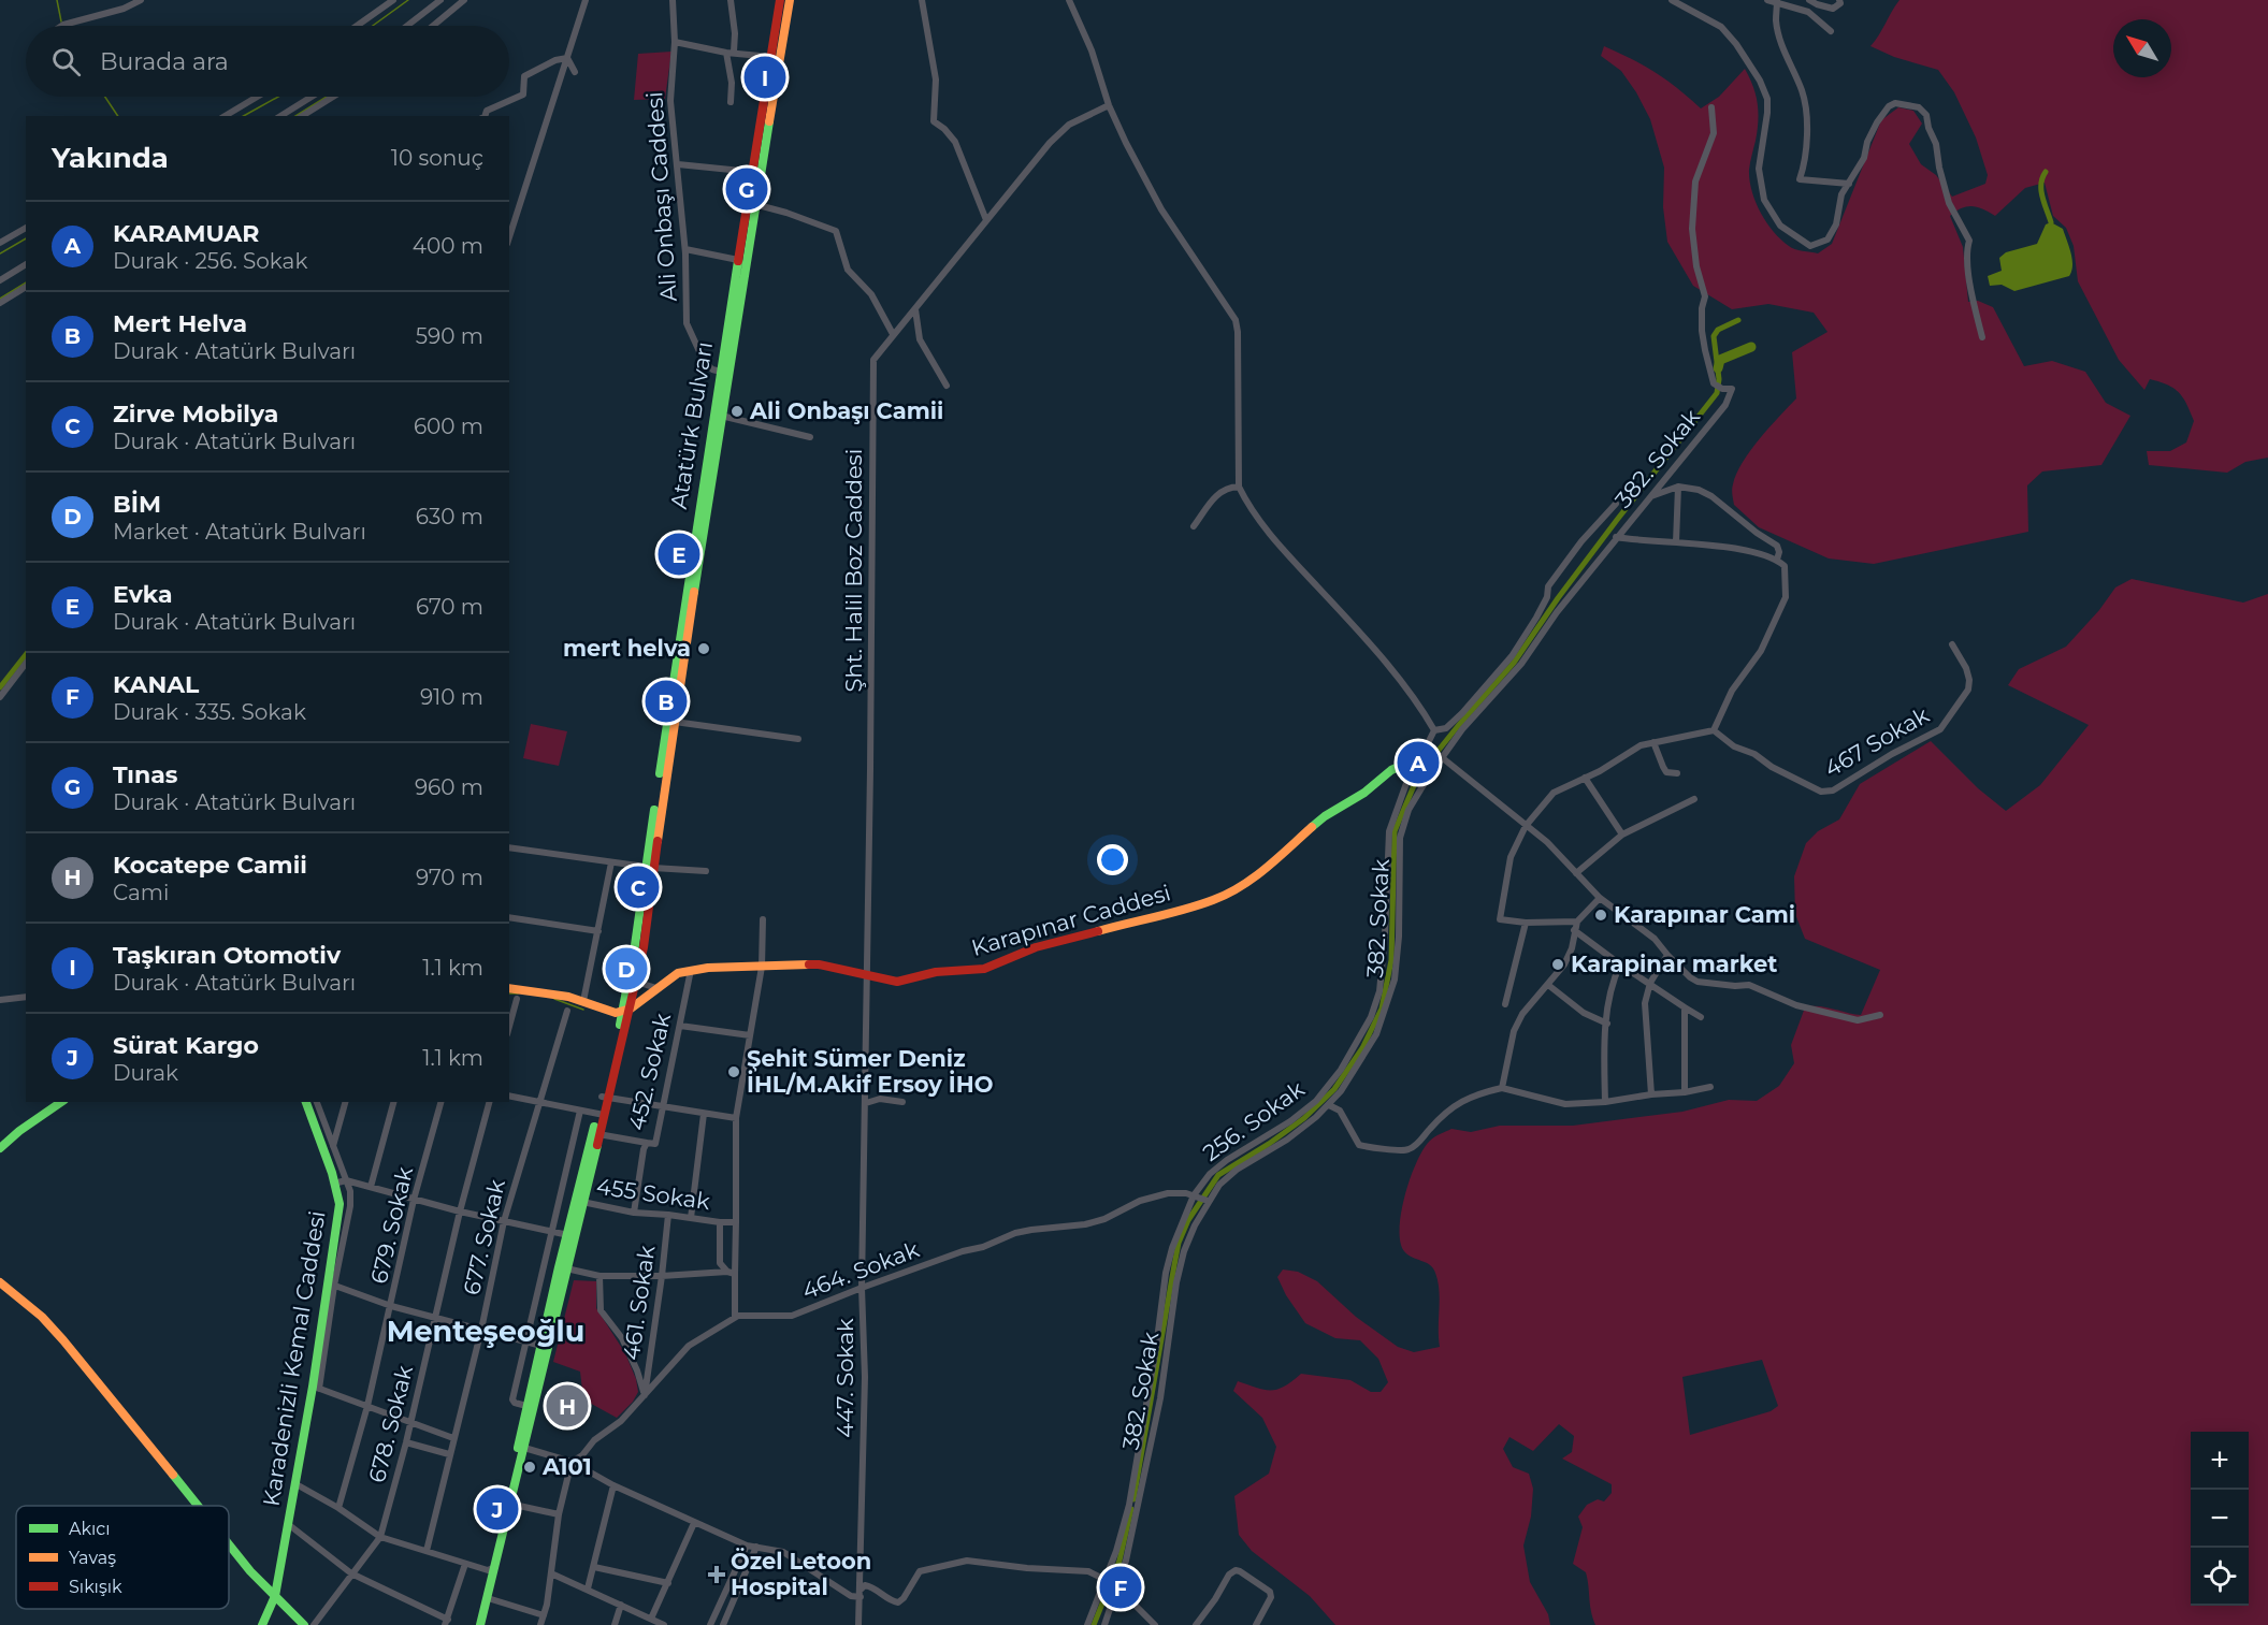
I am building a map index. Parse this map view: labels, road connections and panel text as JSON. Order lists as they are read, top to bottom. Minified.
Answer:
{"streets":{"main road":["Atatürk Bulvarı","Karapınar Caddesi","Karadenizli Kemal Caddesi"],"street":["Ali Onbaşı Caddesi","382. Sokak","Şht. Halil Boz Caddesi","467 Sokak","452. Sokak","256. Sokak","455 Sokak","679. Sokak","677. Sokak","464. Sokak","461. Sokak","447. Sokak","678. Sokak"]},"crossings":[["Ali Onbaşı Caddesi","Atatürk Bulvarı"],["Atatürk Bulvarı","Karapınar Caddesi"],["382. Sokak","256. Sokak"],["382. Sokak","464. Sokak"],["Şht. Halil Boz Caddesi","Karapınar Caddesi"],["Şht. Halil Boz Caddesi","447. Sokak"],["Karapınar Caddesi","452. Sokak"],["Karapınar Caddesi","256. Sokak"],["Karapınar Caddesi","447. Sokak"],["452. Sokak","455 Sokak"],["256. Sokak","464. Sokak"],["455 Sokak","461. Sokak"],["464. Sokak","447. Sokak"]],"districts":["Menteşeoğlu"],"places":{"other":["Ali Onbaşı Camii","mert helva","Karapınar Cami","Karapinar market","Şehit Sümer Deniz İHL/M.Akif Ersoy İHO","A101"],"health":["Özel Letoon Hospital"]},"legend":["Akıcı","Yavaş","Sıkışık"],"north":"top left","page":{"search":"Burada ara","pins":["I","G","E","B","A","C","D","H","J","F"],"heading":["Yakında","10 sonuç"],"list":[{"mark":"A","name":"KARAMUAR","note":"Durak · 256. Sokak","value":"400 m"},{"mark":"B","name":"Mert Helva","note":"Durak · Atatürk Bulvarı","value":"590 m"},{"mark":"C","name":"Zirve Mobilya","note":"Durak · Atatürk Bulvarı","value":"600 m"},{"mark":"D","name":"BİM","note":"Market · Atatürk Bulvarı","value":"630 m"},{"mark":"E","name":"Evka","note":"Durak · Atatürk Bulvarı","value":"670 m"},{"mark":"F","name":"KANAL","note":"Durak · 335. Sokak","value":"910 m"},{"mark":"G","name":"Tınas","note":"Durak · Atatürk Bulvarı","value":"960 m"},{"mark":"H","name":"Kocatepe Camii","note":"Cami","value":"970 m"},{"mark":"I","name":"Taşkıran Otomotiv","note":"Durak · Atatürk Bulvarı","value":"1.1 km"},{"mark":"J","name":"Sürat Kargo","note":"Durak","value":"1.1 km"}],"map_buttons":["+","−"]}}
